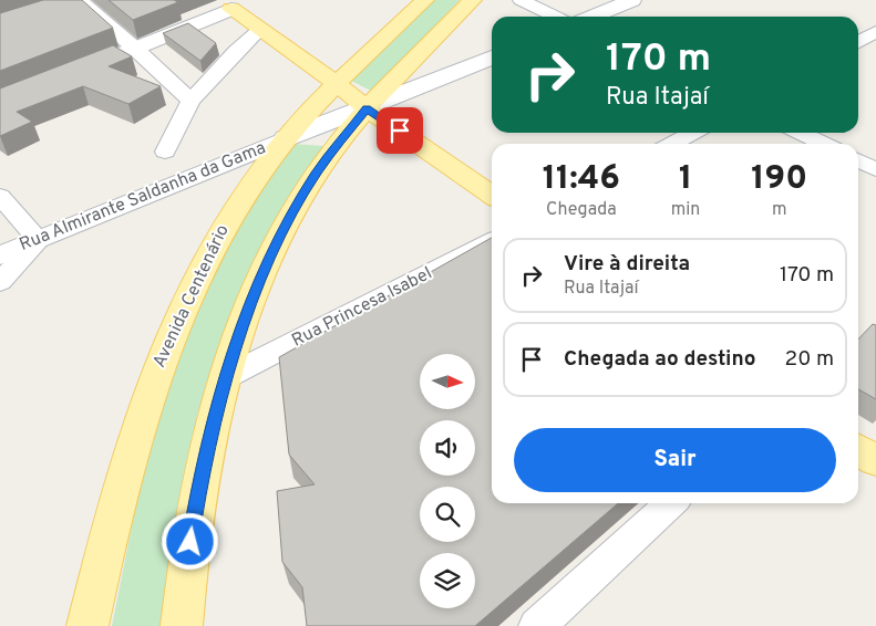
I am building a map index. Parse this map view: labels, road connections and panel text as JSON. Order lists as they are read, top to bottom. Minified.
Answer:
{"streets":{"main road":["Rua Almirante Saldanha da Gama","Avenida Centenário"],"street":["Rua Princesa Isabel"]},"crossings":[["Rua Almirante Saldanha da Gama","Avenida Centenário"]],"north":"right","page":{"turn":["170 m","Rua Itajaí"],"eta":["11:46","Chegada","1","min","190","m"],"list":[{"name":"Vire à direita","note":"Rua Itajaí","value":"170 m"},{"name":"Chegada ao destino","value":"20 m"}],"buttons":"Sair"}}
